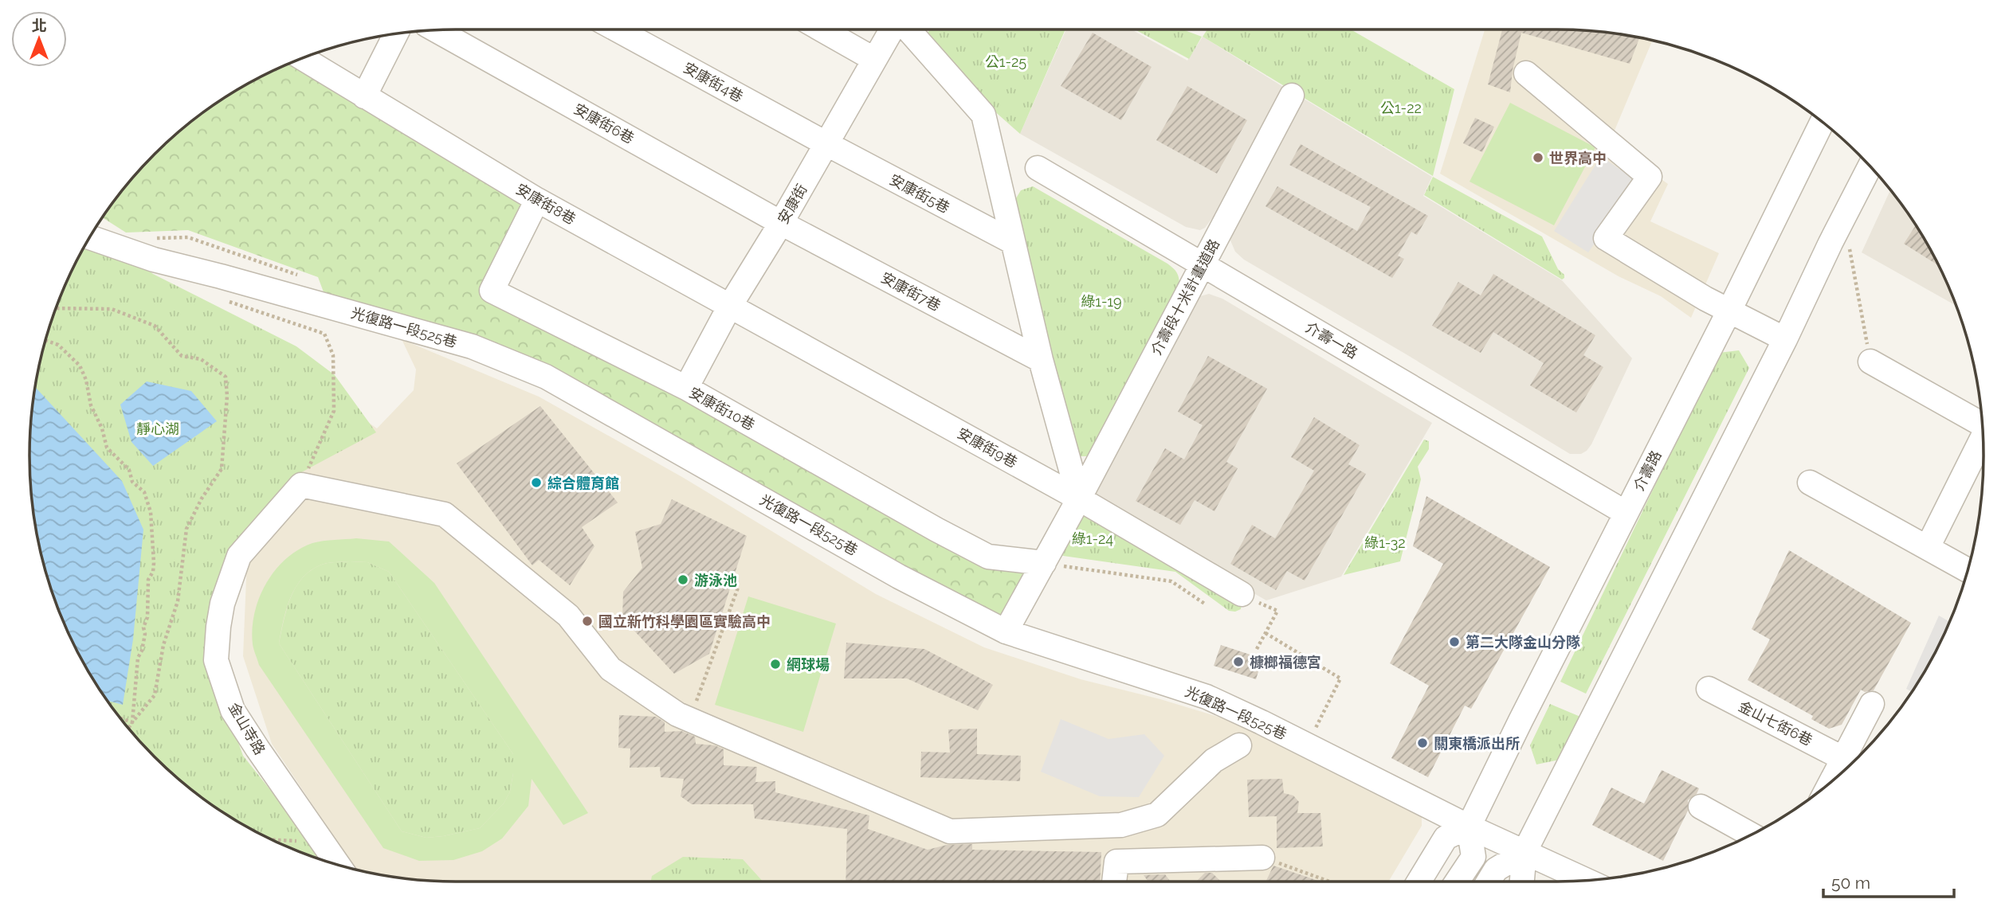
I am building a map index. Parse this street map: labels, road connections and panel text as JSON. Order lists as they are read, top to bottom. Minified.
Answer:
{"streets":{"street":["安康街4巷","安康街6巷","安康街5巷","安康街8巷","安康街","安康街7巷","介壽段十米計畫道路","光復路一段525巷","介壽一路","安康街10巷","安康街9巷","介壽路","金山七街6巷","金山寺路"]},"crossings":[["安康街4巷","安康街5巷"],["安康街4巷","安康街"],["安康街6巷","安康街"],["安康街6巷","安康街7巷"],["安康街5巷","安康街"],["安康街8巷","安康街"],["安康街8巷","安康街10巷"],["安康街8巷","安康街9巷"],["安康街","安康街7巷"],["安康街","安康街10巷"],["安康街","安康街9巷"],["介壽段十米計畫道路","介壽一路"],["介壽段十米計畫道路","安康街10巷"],["介壽段十米計畫道路","安康街9巷"],["光復路一段525巷","介壽路"],["介壽一路","介壽路"]],"parks":["公1-25","公1-22","綠1-19","靜心湖","綠1-24","綠1-32"],"places":["世界高中","綜合體育館","游泳池","國立新竹科學園區實驗高中","第二大隊金山分隊","槺榔福德宮","網球場","關東橋派出所"],"scale_bar":"50 m","north":"top"}
